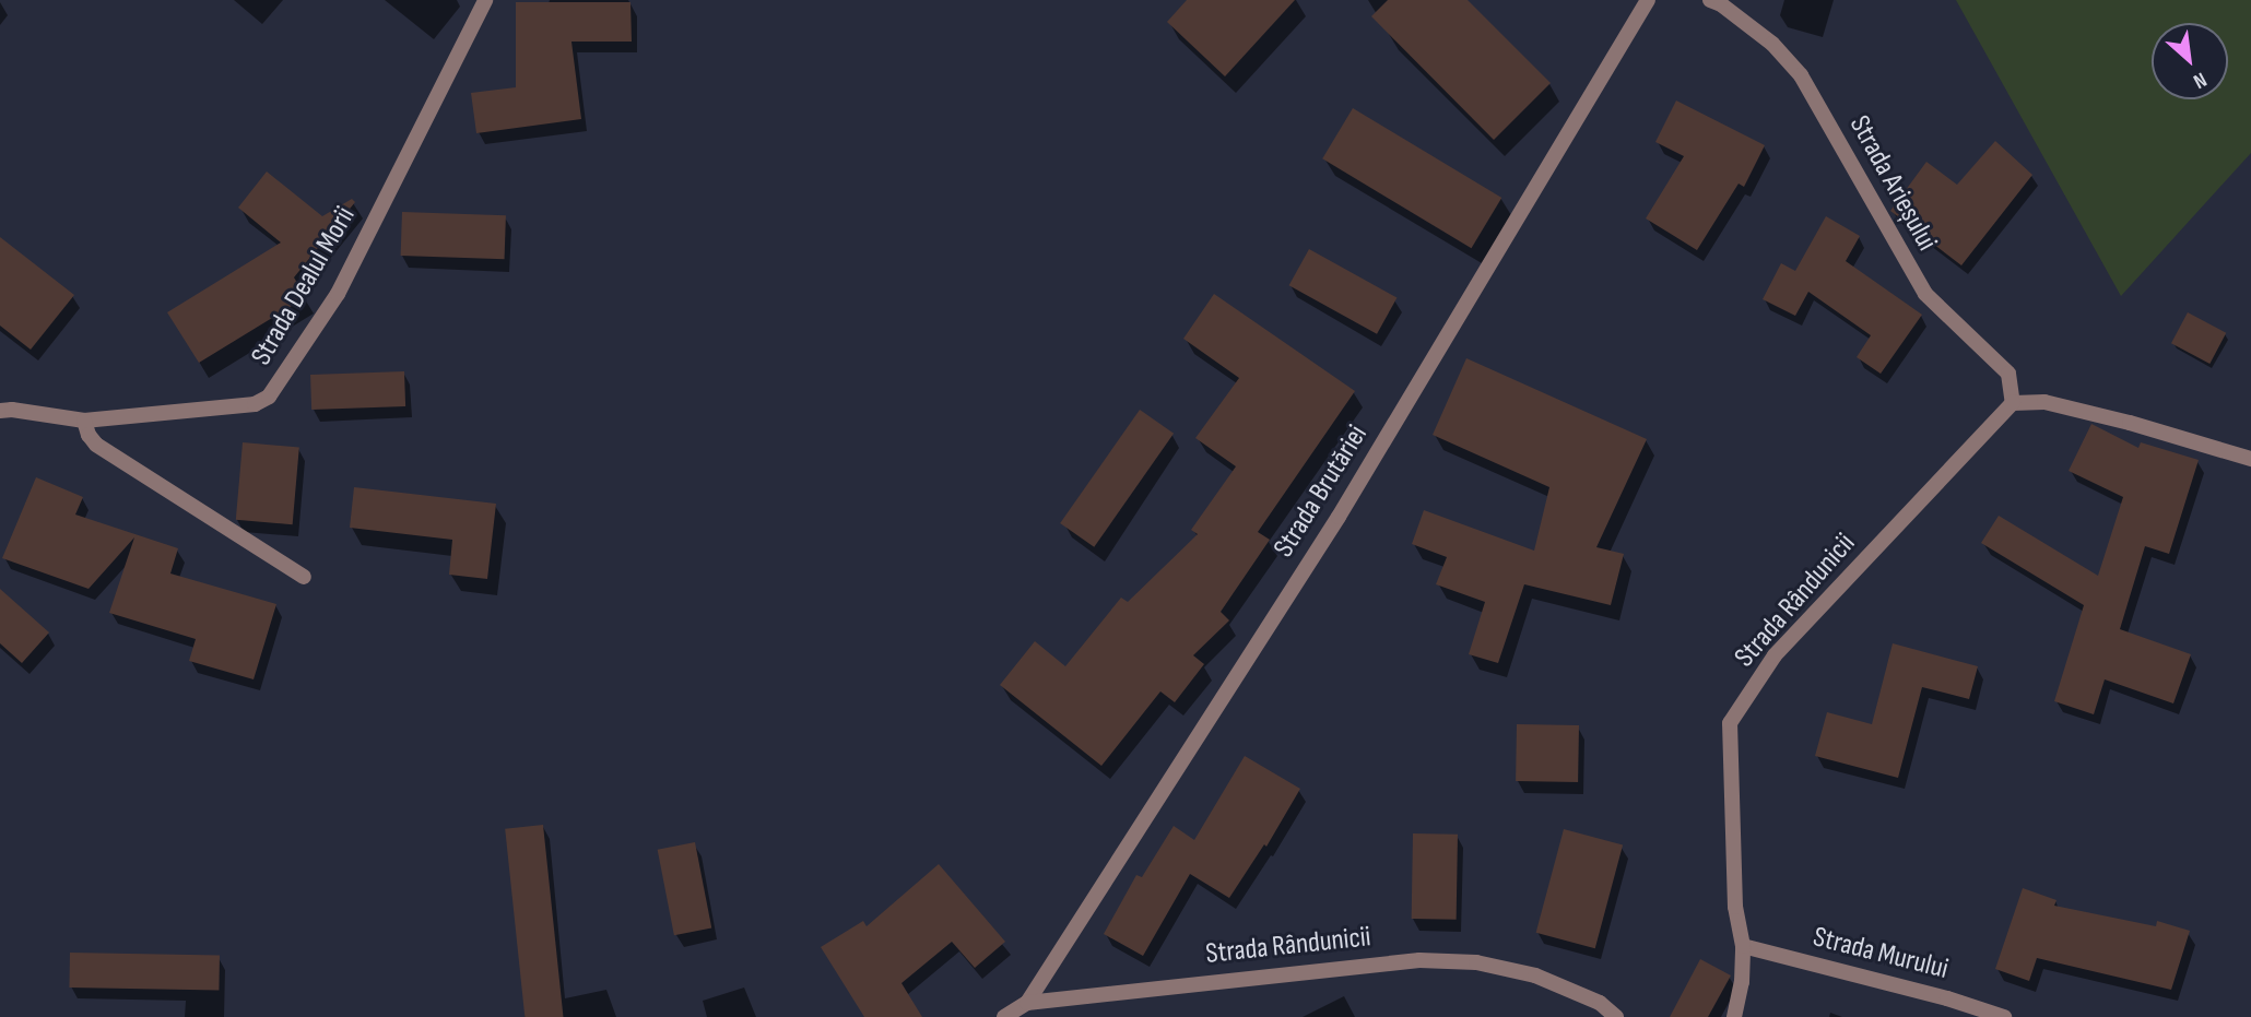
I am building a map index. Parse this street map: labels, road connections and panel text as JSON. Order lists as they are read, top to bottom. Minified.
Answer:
{"streets":{"street":["Strada Arieșului","Strada Dealul Morii","Strada Brutăriei","Strada Rândunicii","Strada Murului"]},"crossings":[["Strada Arieșului","Strada Rândunicii"],["Strada Brutăriei","Strada Rândunicii"],["Strada Rândunicii","Strada Murului"]],"north":"bottom right"}
